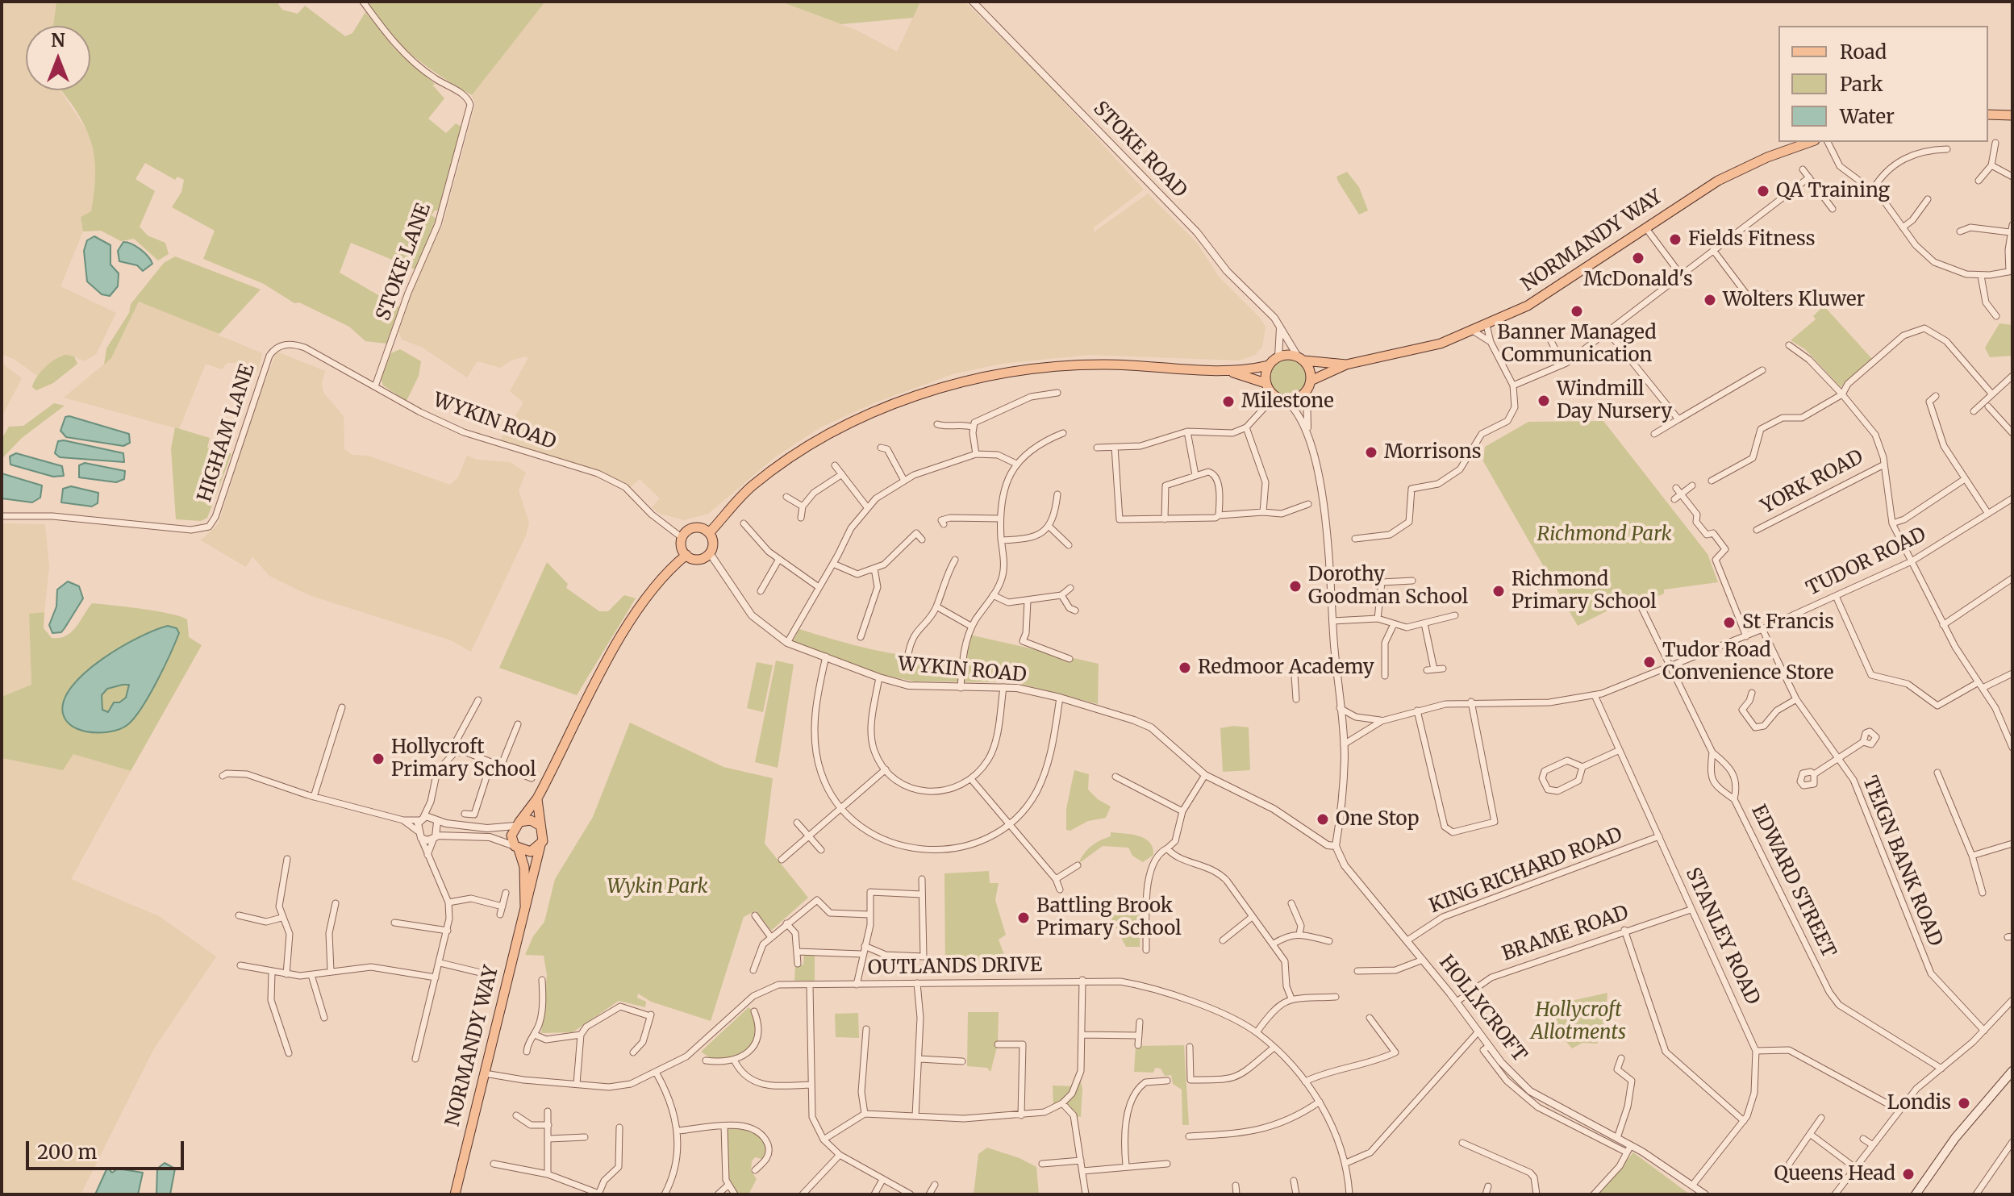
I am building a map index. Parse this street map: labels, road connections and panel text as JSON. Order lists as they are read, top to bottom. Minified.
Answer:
{"streets":{"main road":["NORMANDY WAY"],"street":["STOKE ROAD","STOKE LANE","WYKIN ROAD","HIGHAM LANE","YORK ROAD","TUDOR ROAD","TEIGN BANK ROAD","KING RICHARD ROAD","EDWARD STREET","BRAME ROAD","STANLEY ROAD","OUTLANDS DRIVE","HOLLYCROFT"]},"crossings":[["STOKE ROAD","NORMANDY WAY"],["NORMANDY WAY","OUTLANDS DRIVE"],["STOKE LANE","WYKIN ROAD"],["WYKIN ROAD","HIGHAM LANE"],["WYKIN ROAD","HOLLYCROFT"],["TUDOR ROAD","TEIGN BANK ROAD"],["TUDOR ROAD","EDWARD STREET"],["TUDOR ROAD","STANLEY ROAD"],["KING RICHARD ROAD","STANLEY ROAD"],["KING RICHARD ROAD","HOLLYCROFT"],["BRAME ROAD","STANLEY ROAD"],["BRAME ROAD","HOLLYCROFT"],["STANLEY ROAD","HOLLYCROFT"]],"parks":["Richmond Park","Wykin Park","Hollycroft Allotments"],"places":["QA Training","Fields Fitness","McDonald's","Wolters Kluwer","Banner Managed Communication","Windmill Day Nursery","Milestone","Morrisons","Dorothy Goodman School","Richmond Primary School","St Francis","Tudor Road Convenience Store","Redmoor Academy","Hollycroft Primary School","One Stop","Battling Brook Primary School","Londis","Queens Head"],"legend":["Road","Park","Water"],"scale_bar":"200 m","north":"top"}
